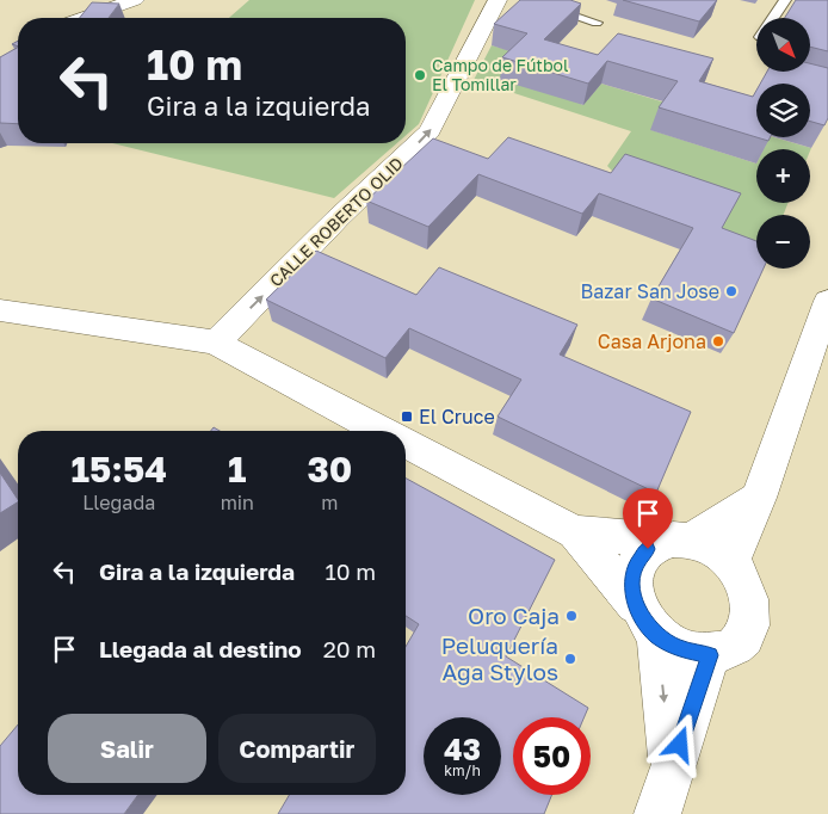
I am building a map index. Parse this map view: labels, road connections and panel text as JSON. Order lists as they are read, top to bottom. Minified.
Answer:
{"streets":{"street":["CALLE ROBERTO OLID"]},"one_way":["CALLE ROBERTO OLID"],"places":{"other":["Campo de Fútbol El Tomillar","Bazar San Jose","Casa Arjona","Oro Caja","Peluquería Aga Stylos"],"transit":["El Cruce"]},"north":"bottom right","page":{"map_buttons":["+","−"],"turn":["10 m","Gira a la izquierda"],"eta":["15:54","Llegada","1","min","30","m"],"list":[{"name":"Gira a la izquierda","value":"10 m"},{"name":"Llegada al destino","value":"20 m"}],"buttons":["Salir","Compartir"],"speed":"43 km/h","limit":"50"}}
